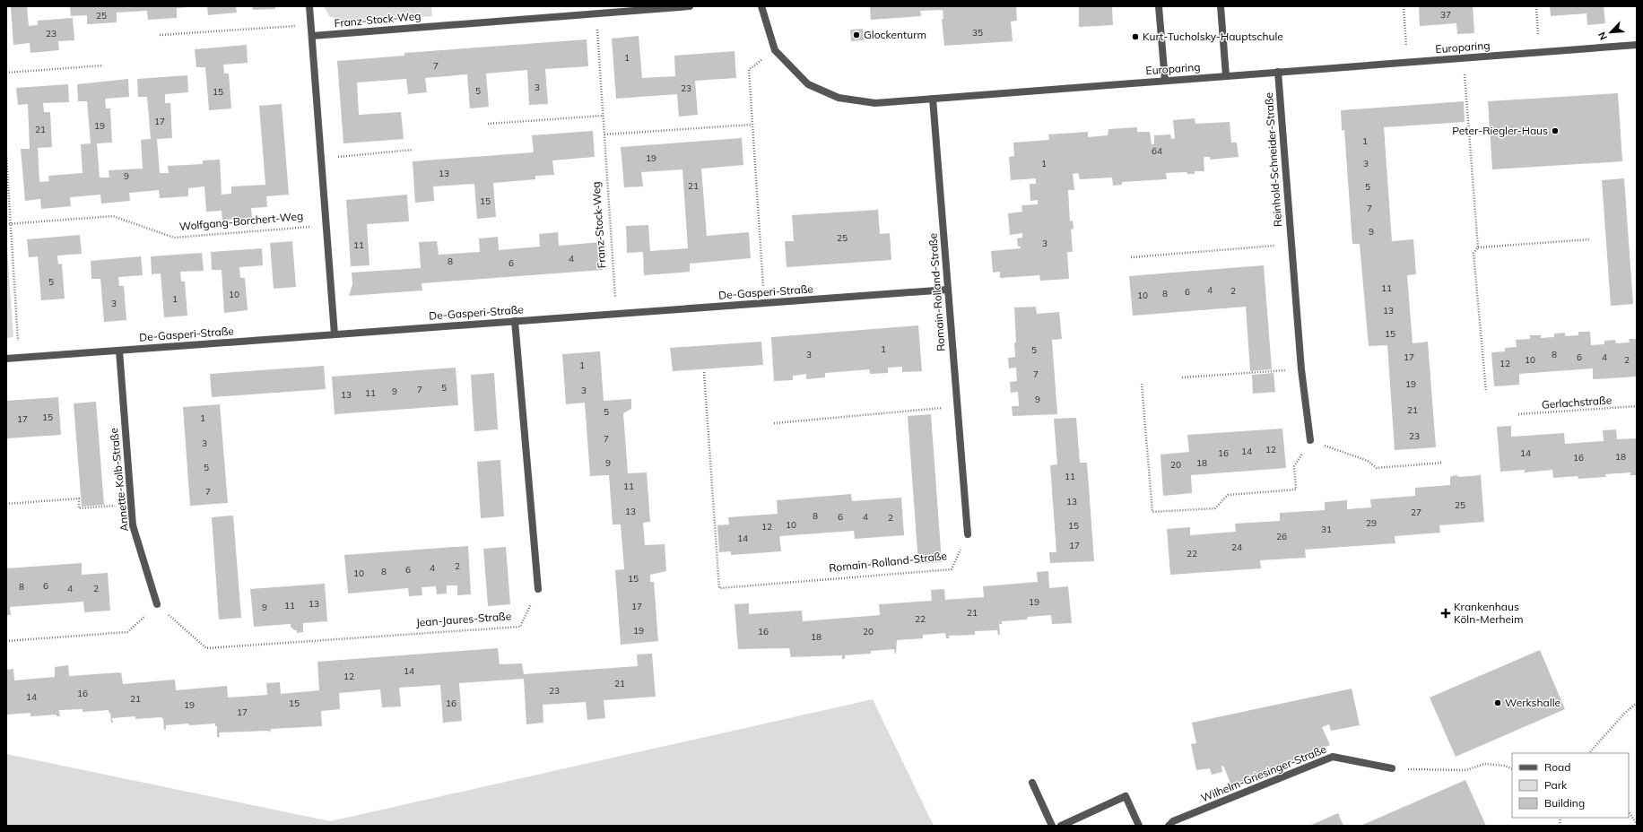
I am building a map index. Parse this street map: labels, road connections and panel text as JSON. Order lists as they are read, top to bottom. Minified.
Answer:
{"streets":{"street":["Franz-Stock-Weg","Europaring","Reinhold-Schneider-Straße","De-Gasperi-Straße","Romain-Rolland-Straße","Annette-Kolb-Straße","Wilhelm-Griesinger-Straße"],"path":["Wolfgang-Borchert-Weg","Gerlachstraße","Jean-Jaures-Straße"]},"crossings":[["Franz-Stock-Weg","De-Gasperi-Straße"],["Europaring","Reinhold-Schneider-Straße"],["Europaring","Romain-Rolland-Straße"],["De-Gasperi-Straße","Romain-Rolland-Straße"],["De-Gasperi-Straße","Annette-Kolb-Straße"],["Annette-Kolb-Straße","Jean-Jaures-Straße"]],"places":{"other":["Glockenturm","Kurt-Tucholsky-Hauptschule","Peter-Riegler-Haus","Werkshalle"],"health":["Krankenhaus Köln-Merheim"]},"house_numbers":["37","25","35","23","1","7","3","23","5","15","17","19","21","1","64","19","1","3","13","9","21","5","15","7","9","25","3","11","4","8","6","5","11","4","2","6","8","10","10","1","3","13","15","1","5","3","8","17","6","4","10","2","12","1","7","19","5","7","3","9","11","13","9","21","5","15","1","17","23","7","3","12","14","16","14","18","16","9","18","20","5","11","11","7","13","25","13","27","8","6","4","2","29","10","15","12","31","26","14","17","24","22","2","4","6","8","10","15","6","8","4","2","19","13","11","17","9","21","22","19","16","20","18","14","12","21","23","16","14","21","15","16","19","17"],"legend":["Road","Park","Building"],"north":"bottom left"}
